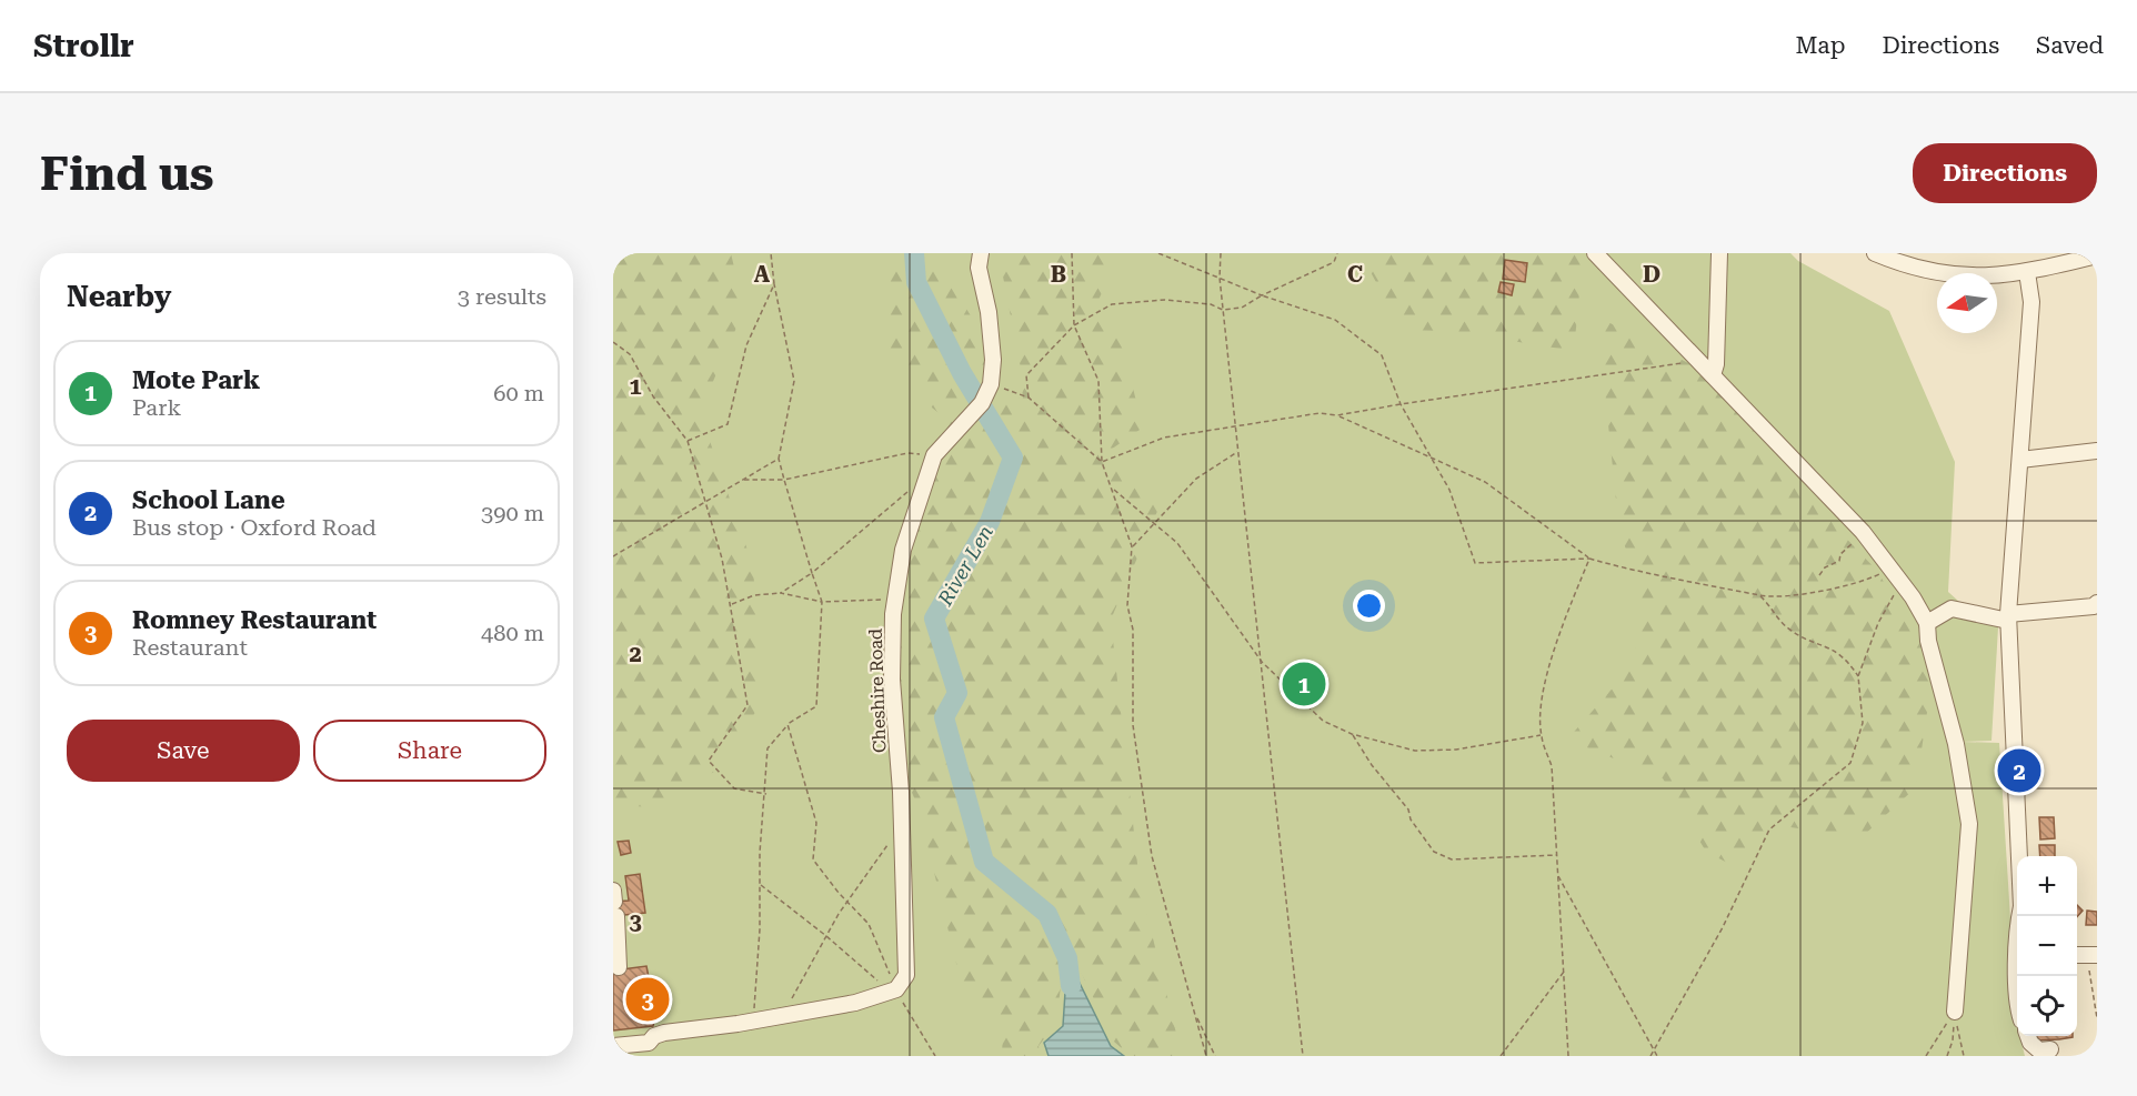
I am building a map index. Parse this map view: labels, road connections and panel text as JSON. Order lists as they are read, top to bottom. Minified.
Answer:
{"streets":{"street":["Cheshire Road"]},"water":["River Len"],"north":"left","page":{"header":"Strollr","nav":["Map","Directions","Saved"],"buttons":["Directions",["Save","Share"]],"title":"Find us","heading":["Nearby","3 results"],"list":[{"mark":"1","name":"Mote Park","note":"Park","value":"60 m"},{"mark":"2","name":"School Lane","note":"Bus stop · Oxford Road","value":"390 m"},{"mark":"3","name":"Romney Restaurant","note":"Restaurant","value":"480 m"}],"pins":["1","2","3"],"map_buttons":["+","−"]},"grid":{"columns":["A","B","C","D"],"rows":["1","2","3"]}}
